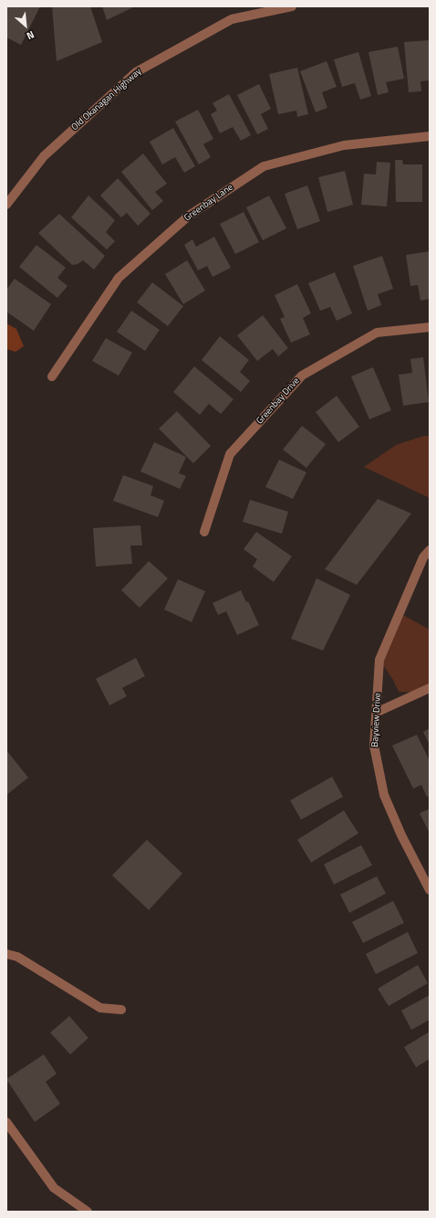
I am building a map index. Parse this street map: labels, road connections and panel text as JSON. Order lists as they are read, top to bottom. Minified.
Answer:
{"streets":{"street":["Old Okanagan Highway","Greenbay Lane","Greenbay Drive","Bayview Drive"]},"north":"bottom right"}
